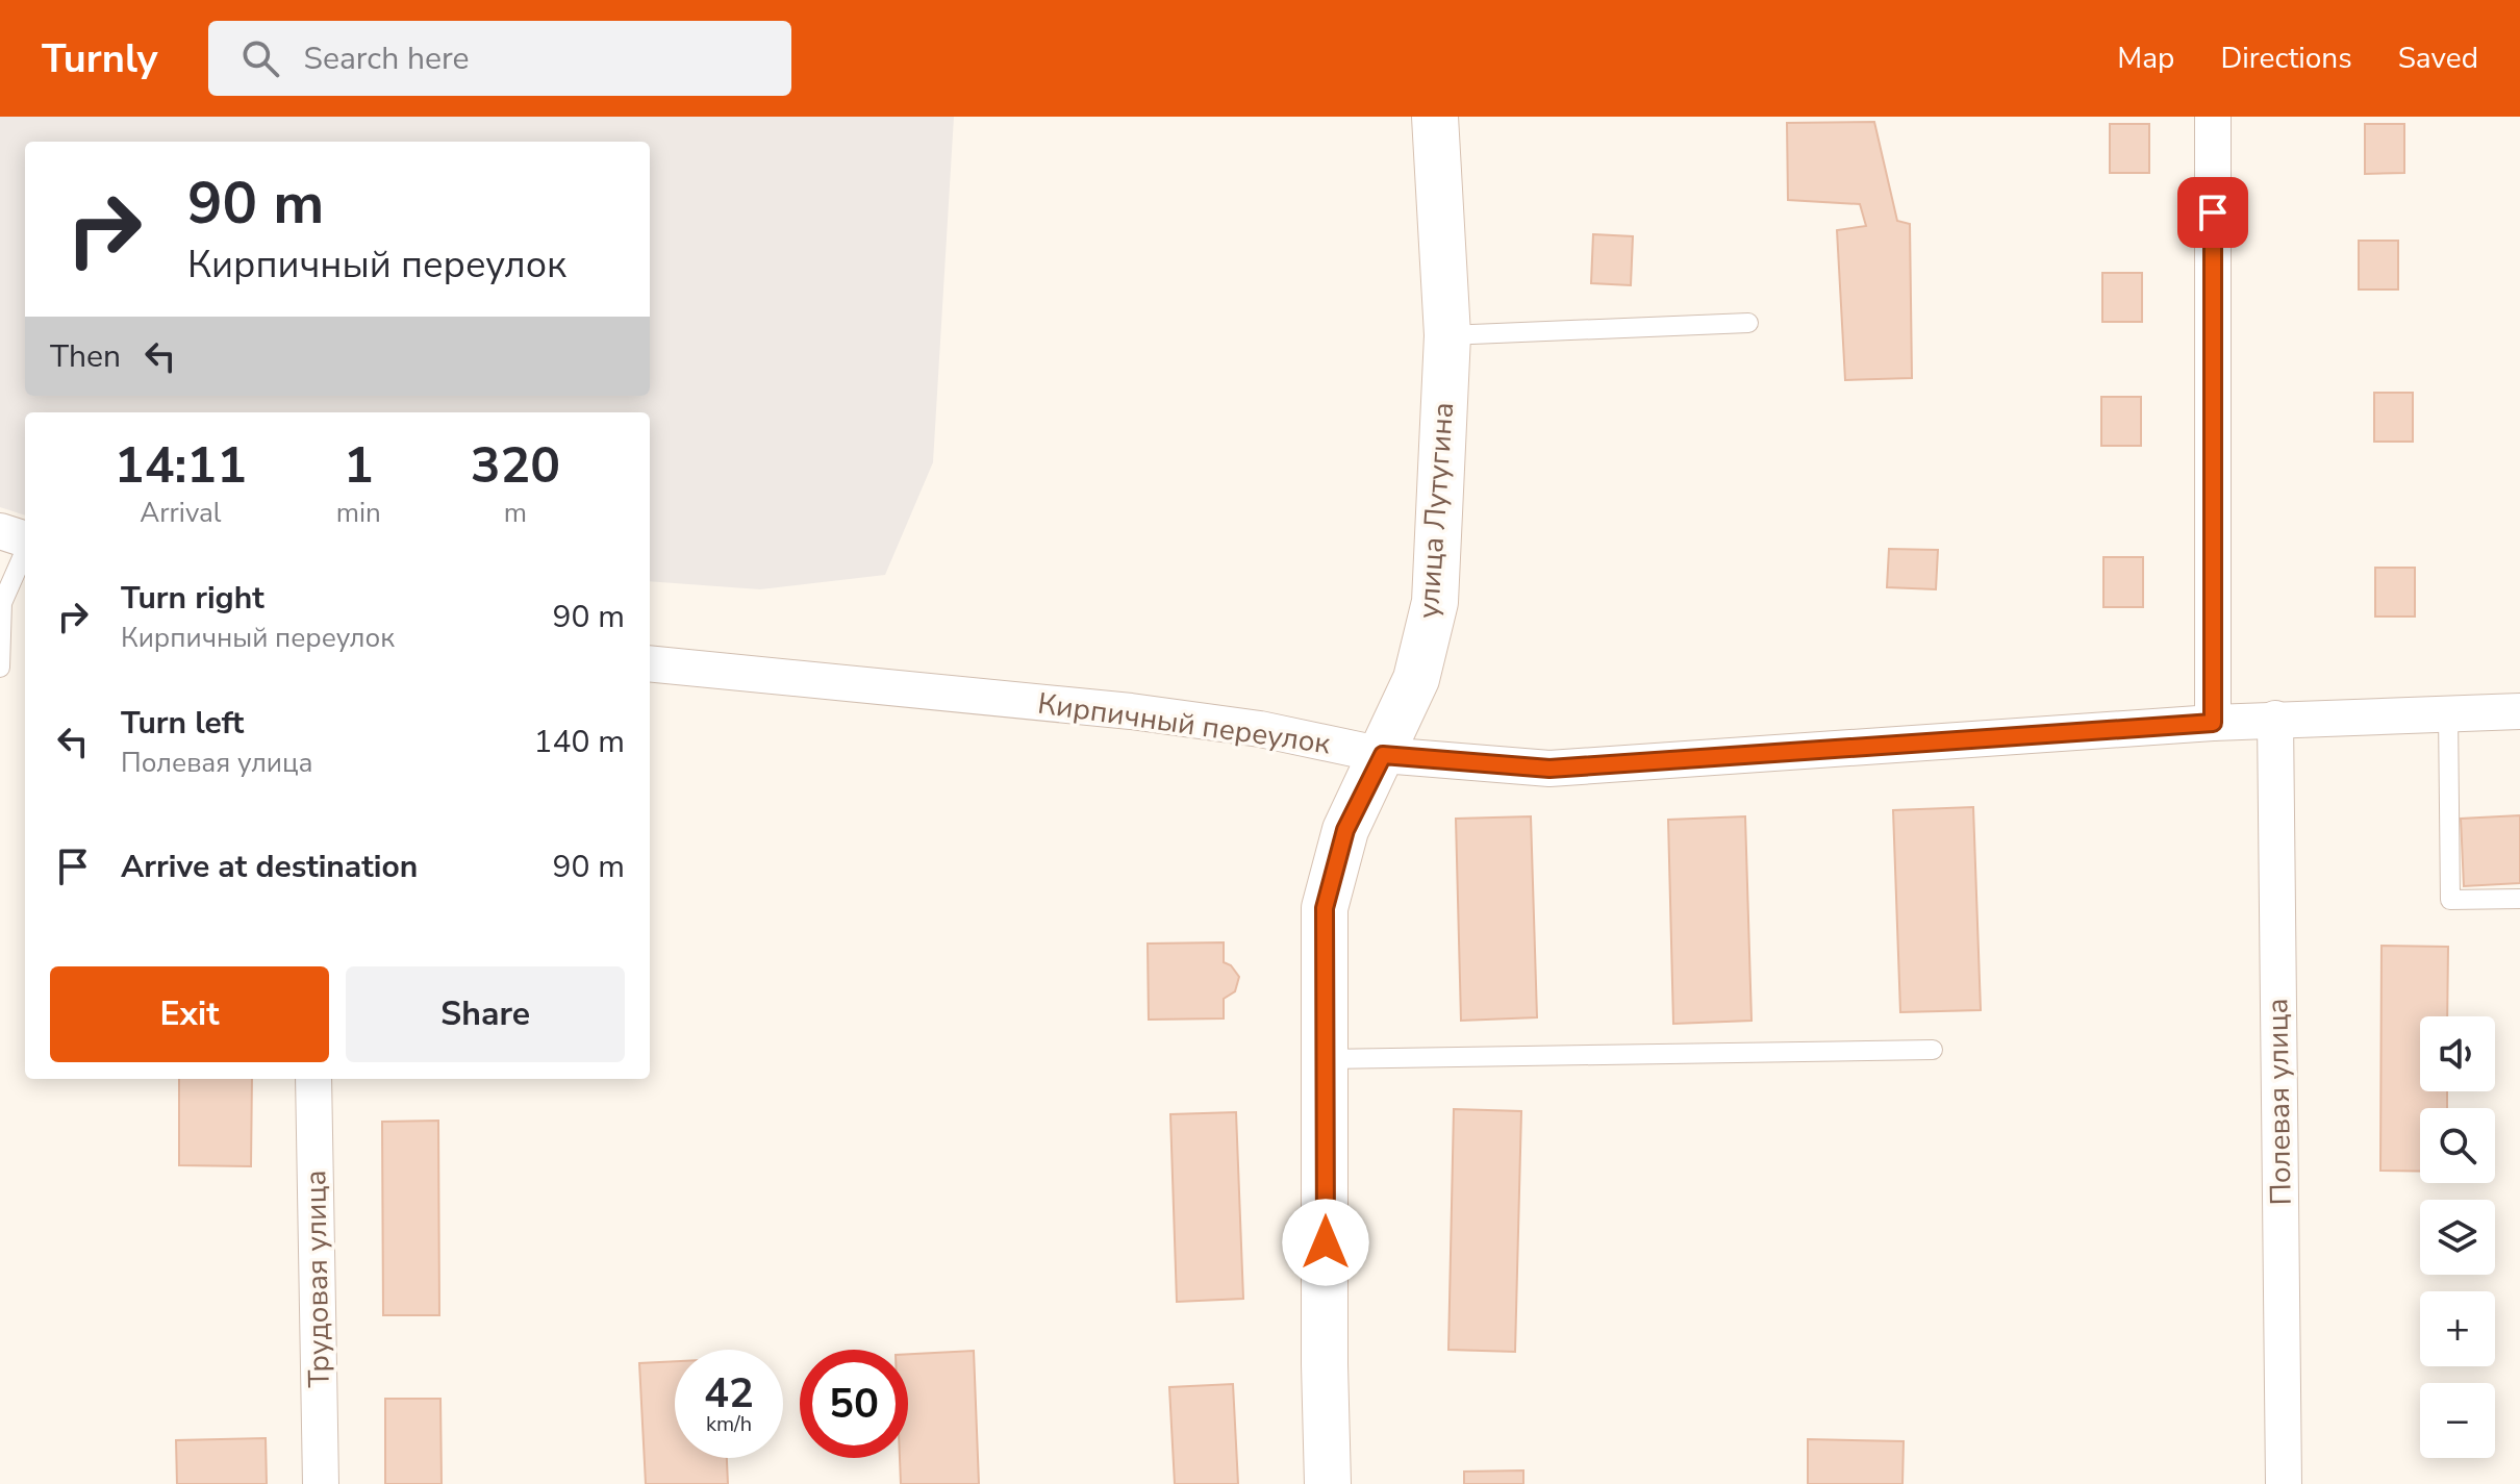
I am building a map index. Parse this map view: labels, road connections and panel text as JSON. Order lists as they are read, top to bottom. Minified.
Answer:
{"streets":{"main road":["улица Лутугина"],"street":["Кирпичный переулок","Полевая улица","Трудовая улица"]},"crossings":[["улица Лутугина","Кирпичный переулок"],["Кирпичный переулок","Полевая улица"]],"page":{"header":"Turnly","search":"Search here","nav":["Map","Directions","Saved"],"turn":["90 m","Кирпичный переулок"],"then":"Then","eta":["14:11","Arrival","1","min","320","m"],"list":[{"name":"Turn right","note":"Кирпичный переулок","value":"90 m"},{"name":"Turn left","note":"Полевая улица","value":"140 m"},{"name":"Arrive at destination","value":"90 m"}],"buttons":["Exit","Share"],"map_buttons":["+","−"],"speed":"42 km/h","limit":"50"}}
